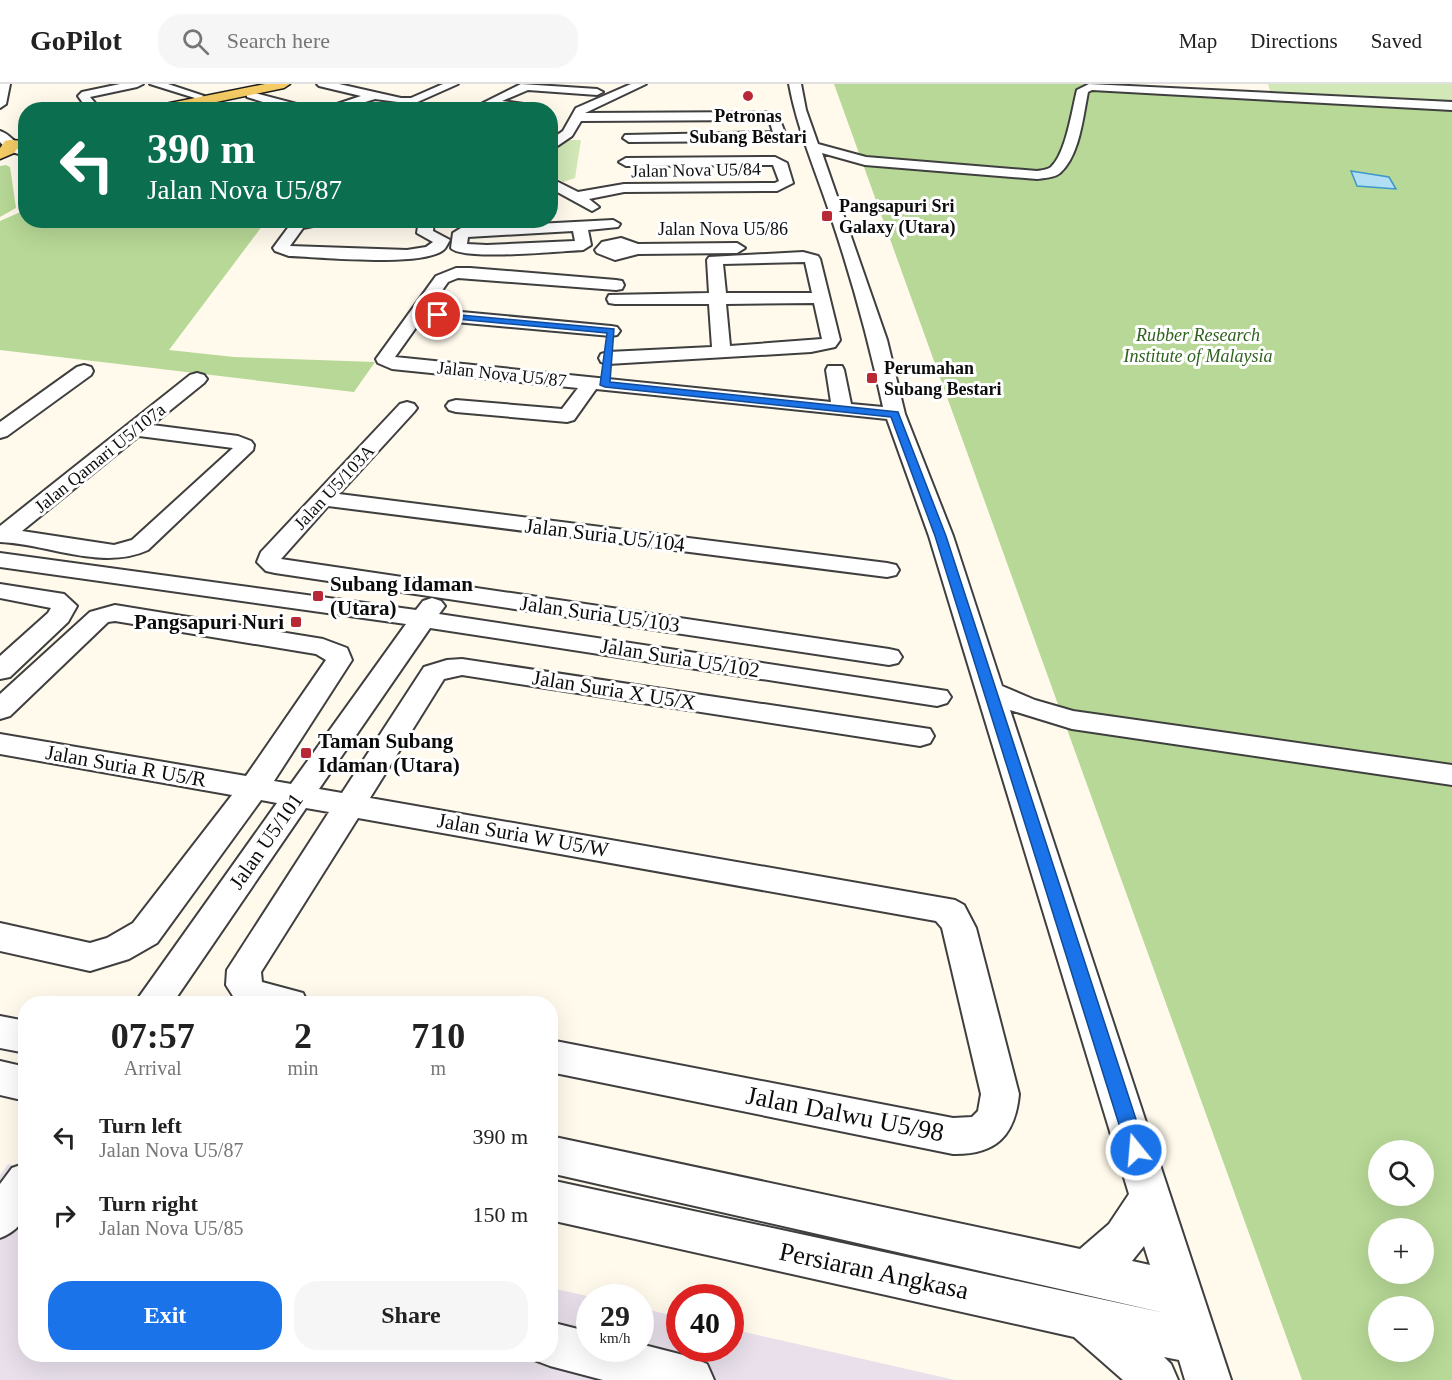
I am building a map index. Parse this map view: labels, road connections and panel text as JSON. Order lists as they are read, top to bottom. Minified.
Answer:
{"streets":{"street":["Jalan Nova U5/84","Jalan Nova U5/86","Jalan Nova U5/87","Jalan Qamari U5/107a","Jalan U5/103A","Jalan Suria U5/104","Jalan Suria U5/103","Jalan Suria U5/102","Jalan Suria X U5/X","Jalan Suria R U5/R","Jalan Suria W U5/W","Jalan U5/101","Jalan Dalwu U5/98","Persiaran Angkasa"]},"crossings":[["Jalan Qamari U5/107a","Jalan Suria U5/102"],["Jalan U5/103A","Jalan Suria U5/104"],["Jalan U5/103A","Jalan Suria U5/103"],["Jalan Suria U5/103","Jalan U5/101"],["Jalan Suria U5/102","Jalan U5/101"],["Jalan Suria X U5/X","Jalan Suria W U5/W"],["Jalan Suria R U5/R","Jalan Suria W U5/W"],["Jalan Suria R U5/R","Jalan U5/101"],["Jalan Suria W U5/W","Jalan U5/101"],["Jalan Suria W U5/W","Jalan Dalwu U5/98"]],"parks":["Rubber Research Institute of Malaysia"],"places":{"other":["Petronas Subang Bestari"],"transit":["Pangsapuri Sri Galaxy (Utara)","Perumahan Subang Bestari","Subang Idaman (Utara)","Pangsapuri Nuri","Taman Subang Idaman (Utara)"]},"page":{"header":"GoPilot","search":"Search here","nav":["Map","Directions","Saved"],"turn":["390 m","Jalan Nova U5/87"],"eta":["07:57","Arrival","2","min","710","m"],"list":[{"name":"Turn left","note":"Jalan Nova U5/87","value":"390 m"},{"name":"Turn right","note":"Jalan Nova U5/85","value":"150 m"}],"map_buttons":["+","−"],"buttons":["Exit","Share"],"speed":"29 km/h","limit":"40"}}
